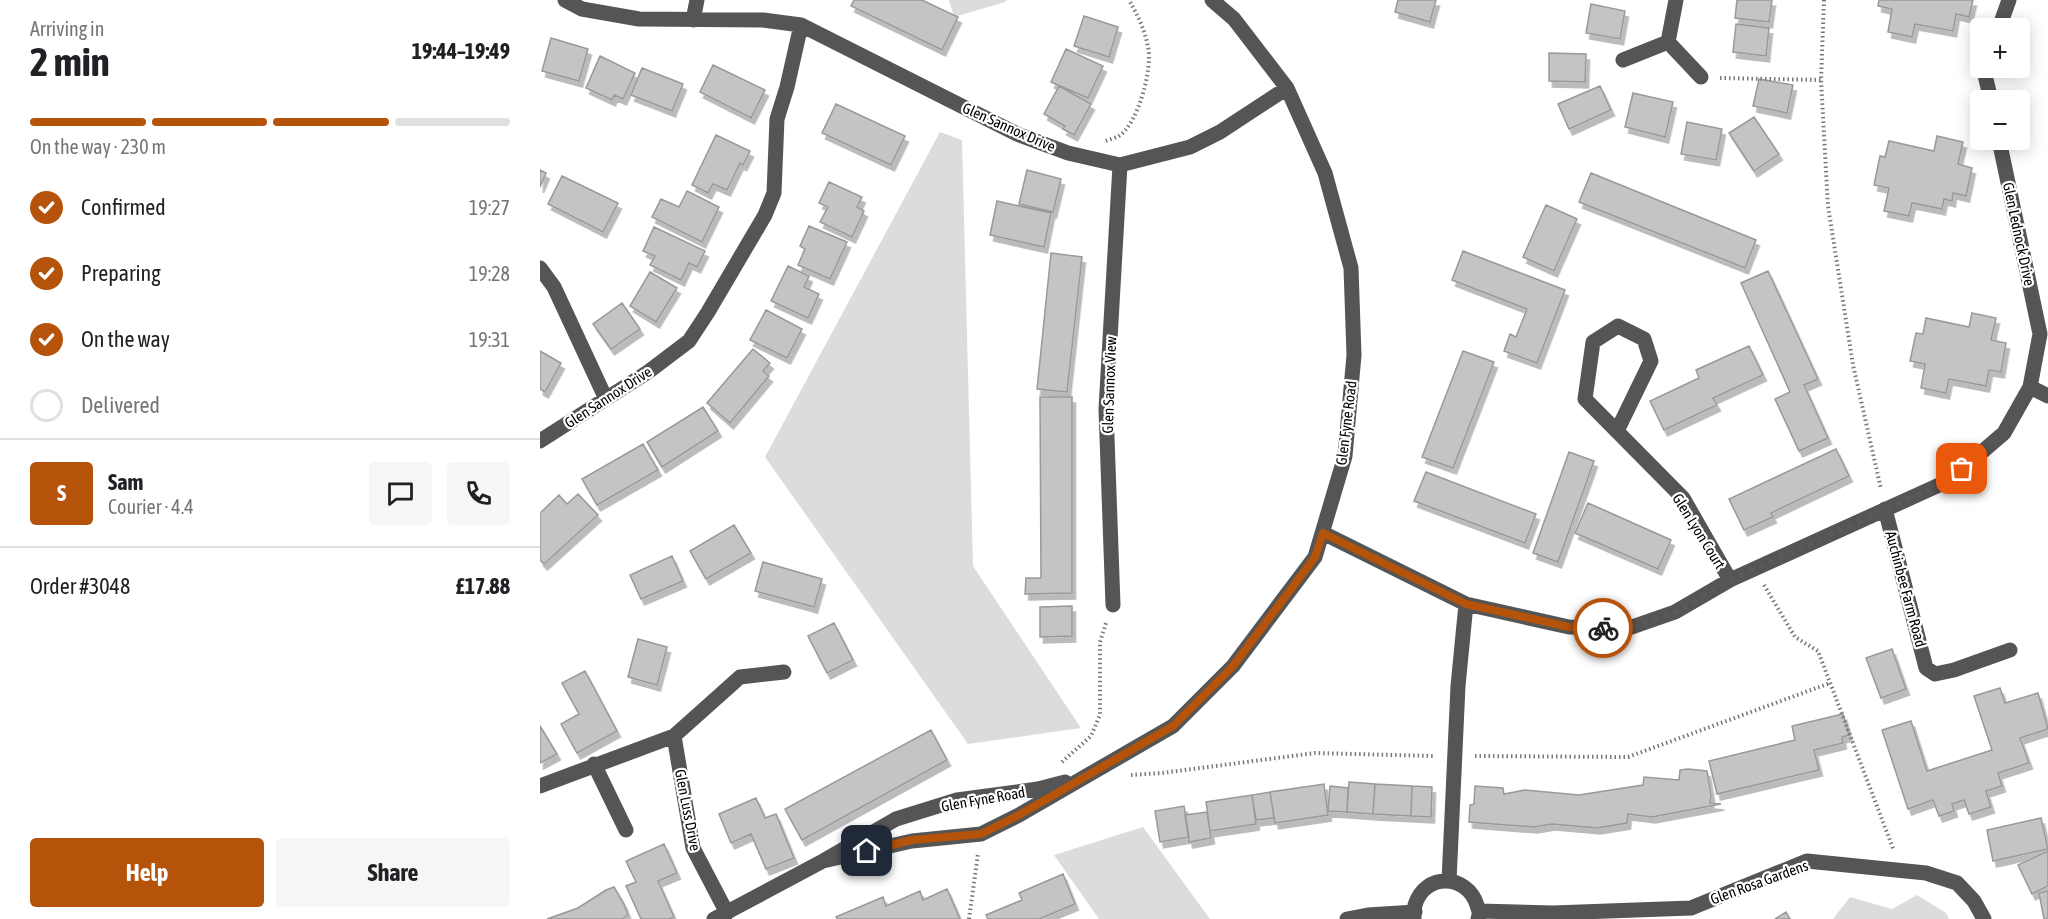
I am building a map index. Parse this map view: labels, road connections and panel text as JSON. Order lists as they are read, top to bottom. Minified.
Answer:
{"streets":{"street":["Glen Sannox Drive","Glen Lednock Drive","Glen Sannox View","Glen Fyne Road","Glen Lyon Court","Auchinbee Farm Road","Glen Luss Drive","Glen Rosa Gardens"]},"crossings":[["Glen Sannox Drive","Glen Sannox View"],["Glen Sannox Drive","Glen Fyne Road"],["Glen Lednock Drive","Glen Fyne Road"],["Glen Lednock Drive","Glen Lyon Court"],["Glen Lednock Drive","Auchinbee Farm Road"],["Glen Fyne Road","Glen Luss Drive"]],"page":{"heading":["2 min","Arriving in","19:44–19:49"],"panel":["Sam","Courier · 4.4","Order #3048","£17.88"],"map_buttons":["+","−"],"bar":"On the way · 230 m","list":[["Confirmed","19:27"],["Preparing","19:28"],["On the way","19:31"],"Delivered"],"round":"S","buttons":["Help","Share"]}}
